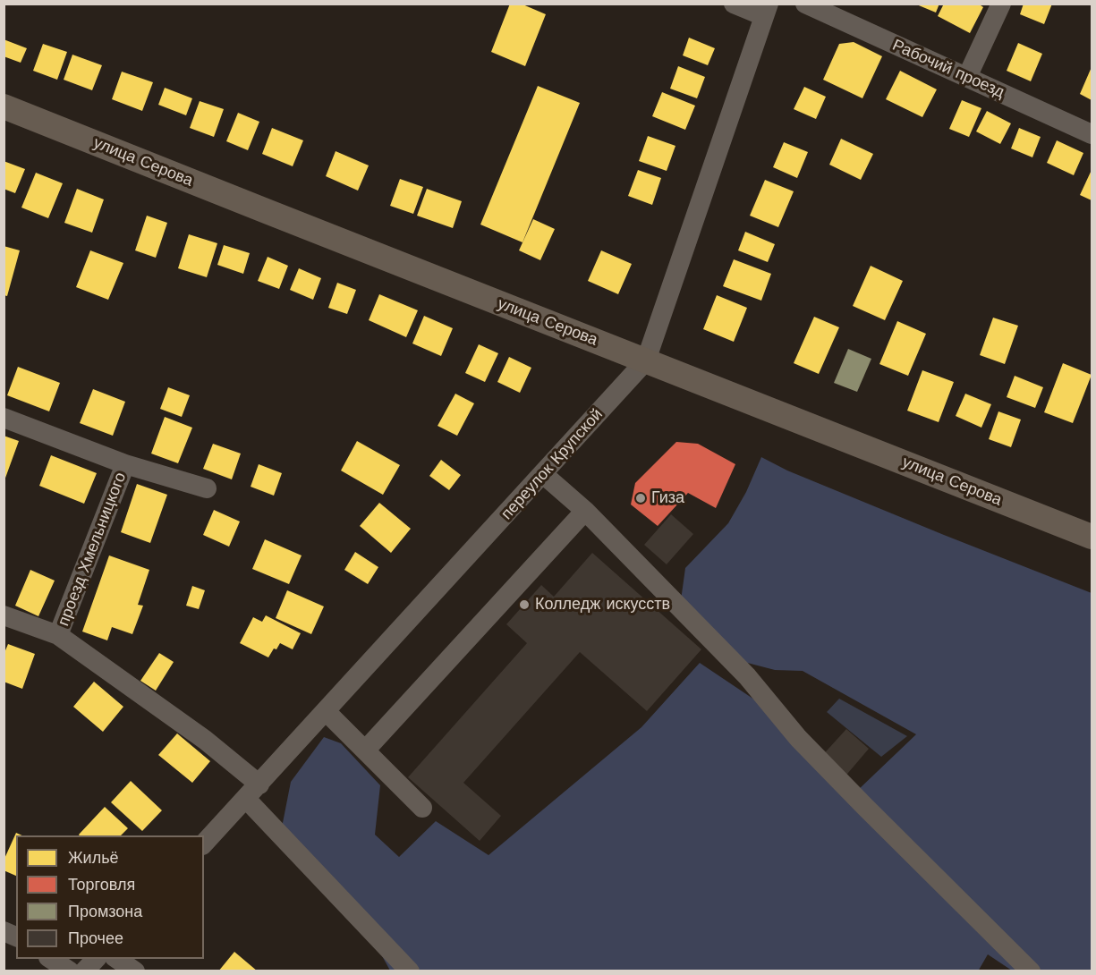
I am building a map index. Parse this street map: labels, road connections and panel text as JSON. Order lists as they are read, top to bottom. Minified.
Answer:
{"streets":{"main road":["улица Серова"],"street":["Рабочий проезд","переулок Крупской","проезд Хмельницкого"]},"crossings":[["улица Серова","переулок Крупской"],["переулок Крупской","проезд Хмельницкого"]],"places":["Гиза","Колледж искусств"],"legend":["Жильё","Торговля","Промзона","Прочее"]}
